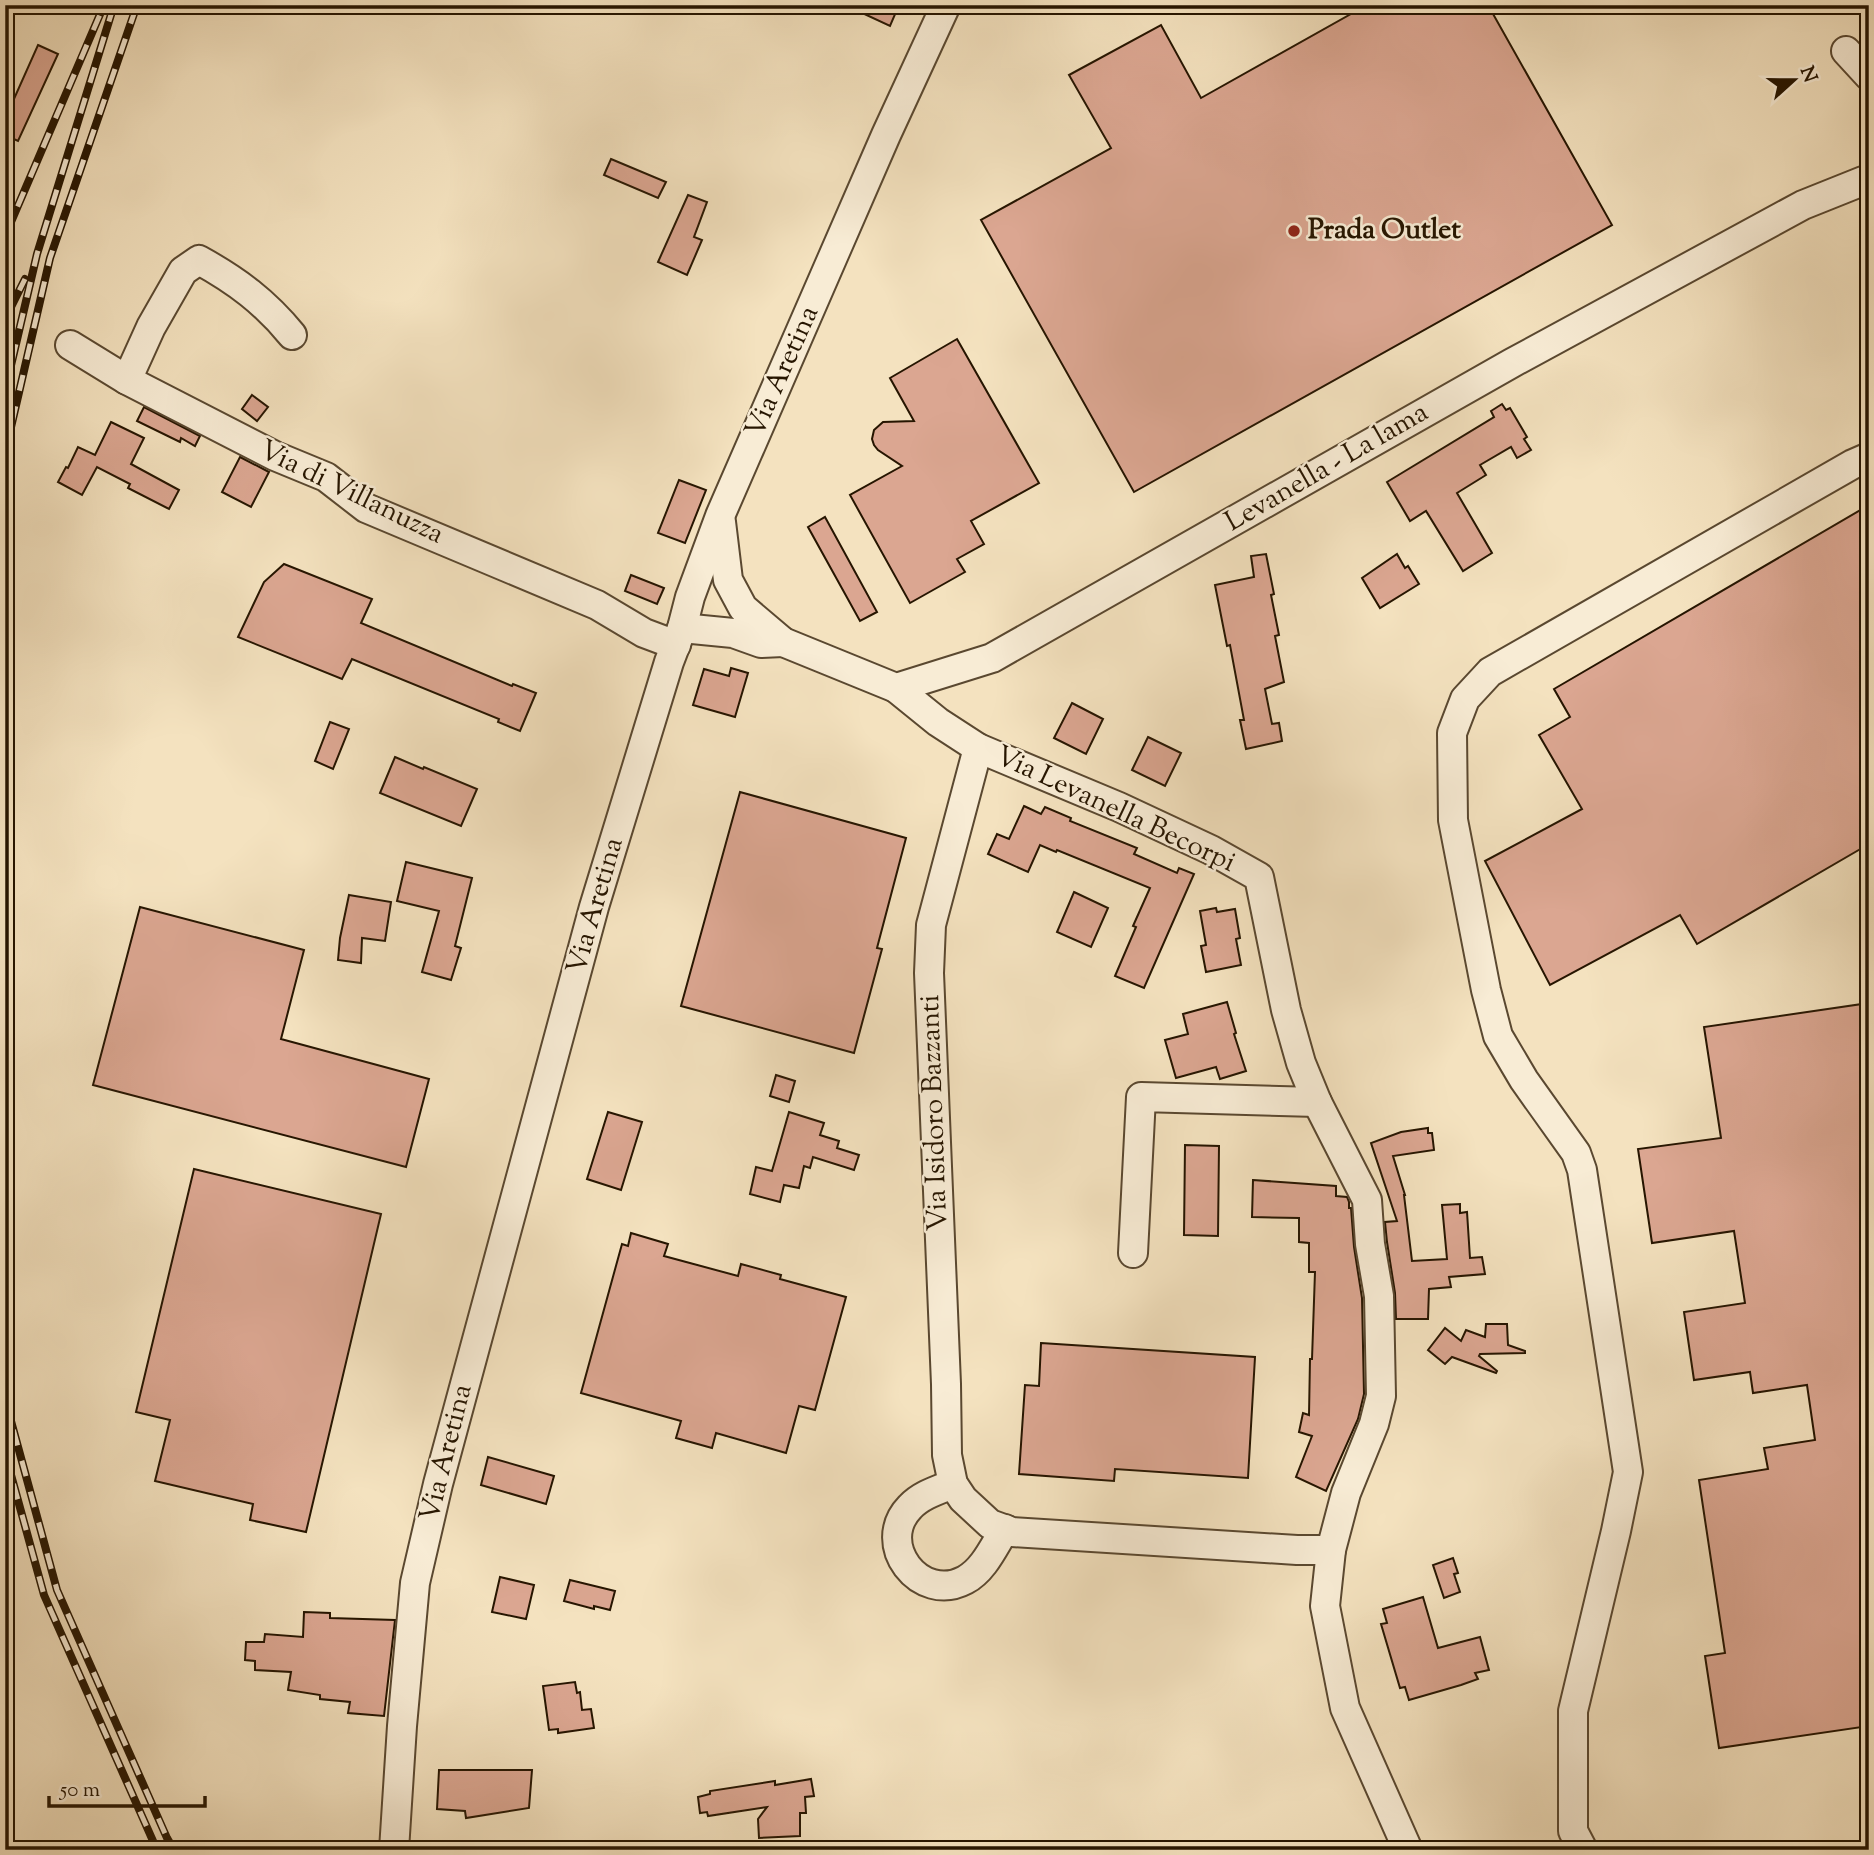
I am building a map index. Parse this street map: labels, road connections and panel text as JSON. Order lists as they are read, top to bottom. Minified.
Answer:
{"streets":{"street":["Via Aretina","Levanella - La lama","Via di Villanuzza","Via Levanella Becorpi","Via Isidoro Bazzanti"]},"crossings":[["Via Aretina","Via di Villanuzza"],["Levanella - La lama","Via Levanella Becorpi"],["Via Levanella Becorpi","Via Isidoro Bazzanti"]],"places":["Prada Outlet"],"scale_bar":"50 m","north":"right"}
